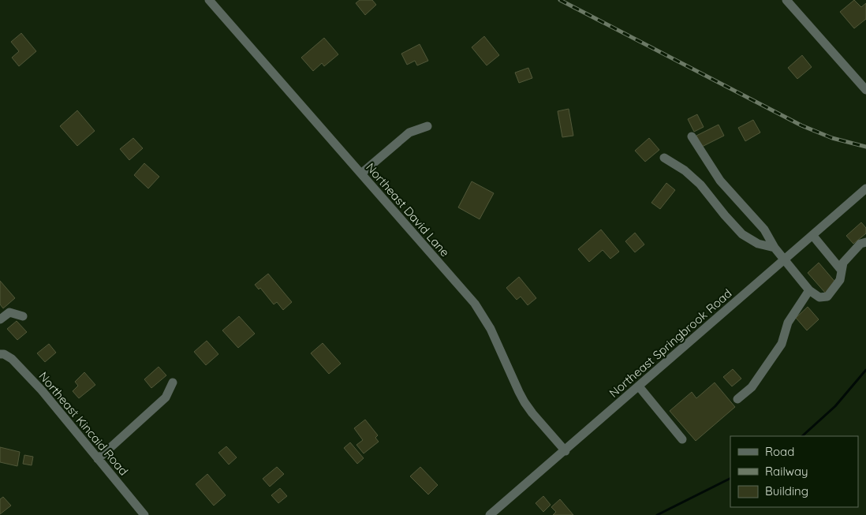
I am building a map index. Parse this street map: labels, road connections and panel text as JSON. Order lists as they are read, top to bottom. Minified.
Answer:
{"streets":{"street":["Northeast David Lane","Northeast Springbrook Road","Northeast Kincaid Road"]},"crossings":[["Northeast David Lane","Northeast Springbrook Road"]],"legend":["Road","Railway","Building"]}
